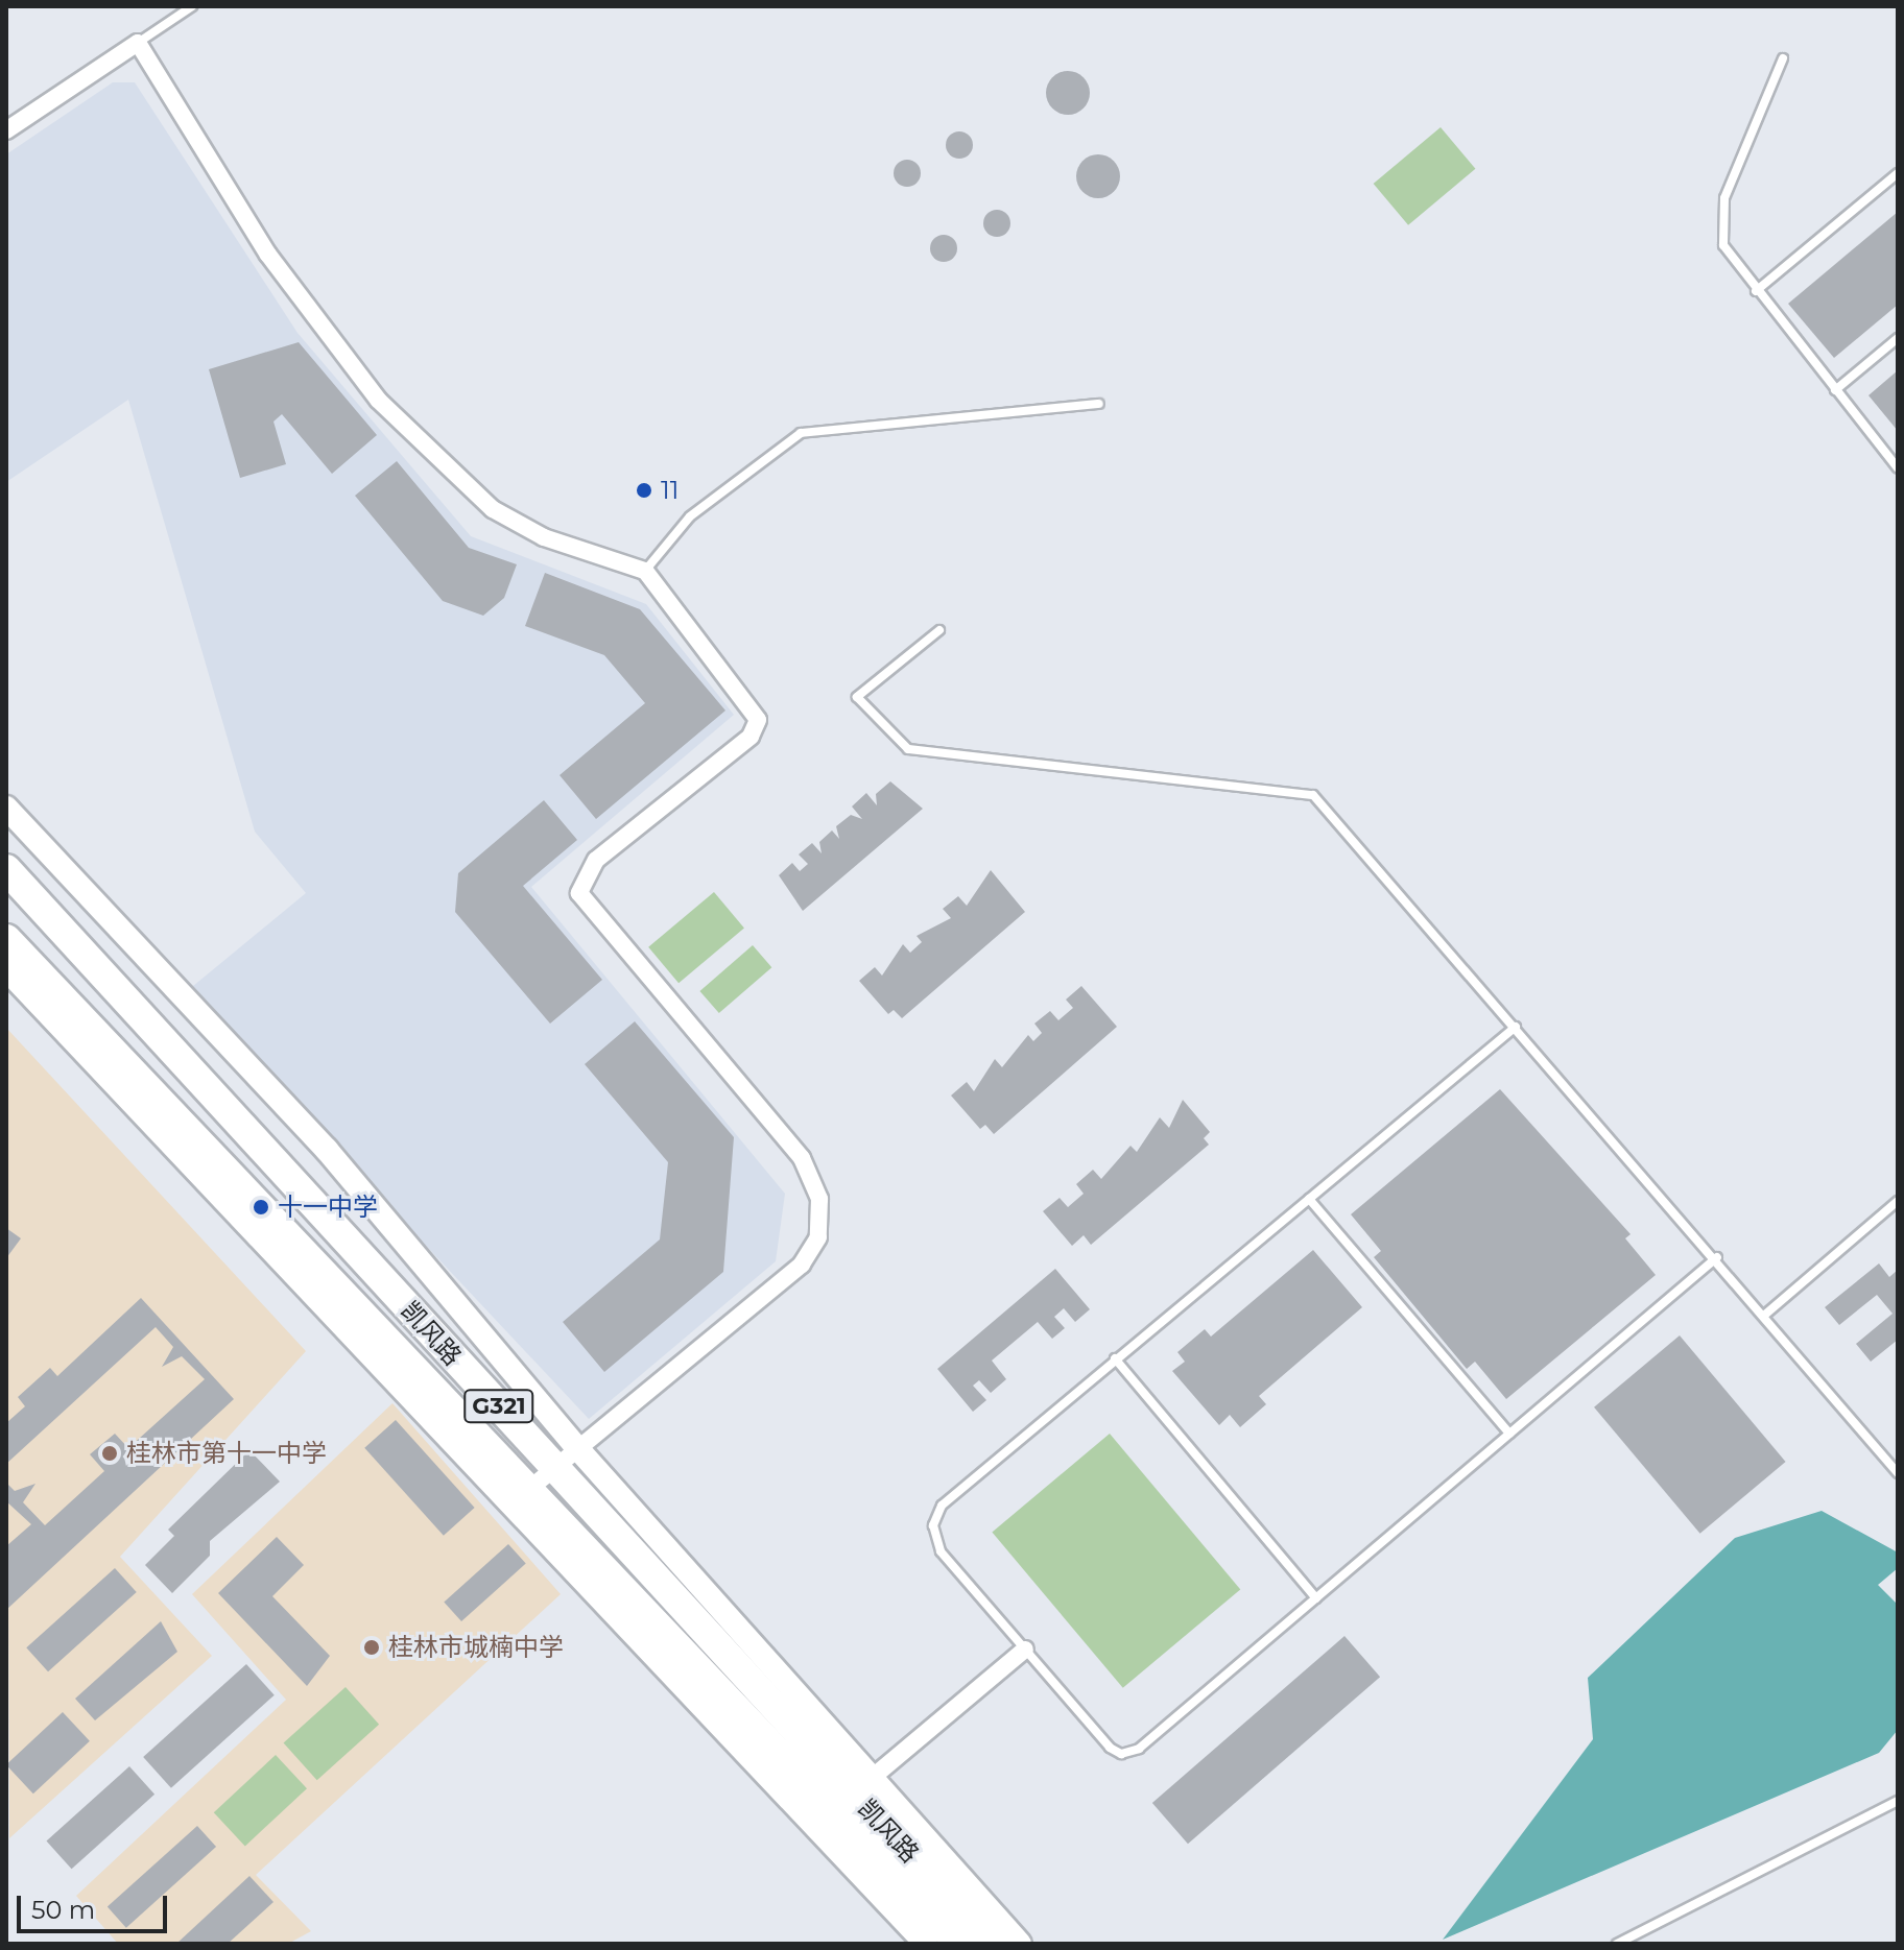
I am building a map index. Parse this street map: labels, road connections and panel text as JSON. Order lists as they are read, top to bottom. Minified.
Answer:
{"streets":{"highway":["凯风路","G321"]},"places":["11","十一中学","桂林市第十一中学","桂林市城楠中学"],"scale_bar":"50 m"}
